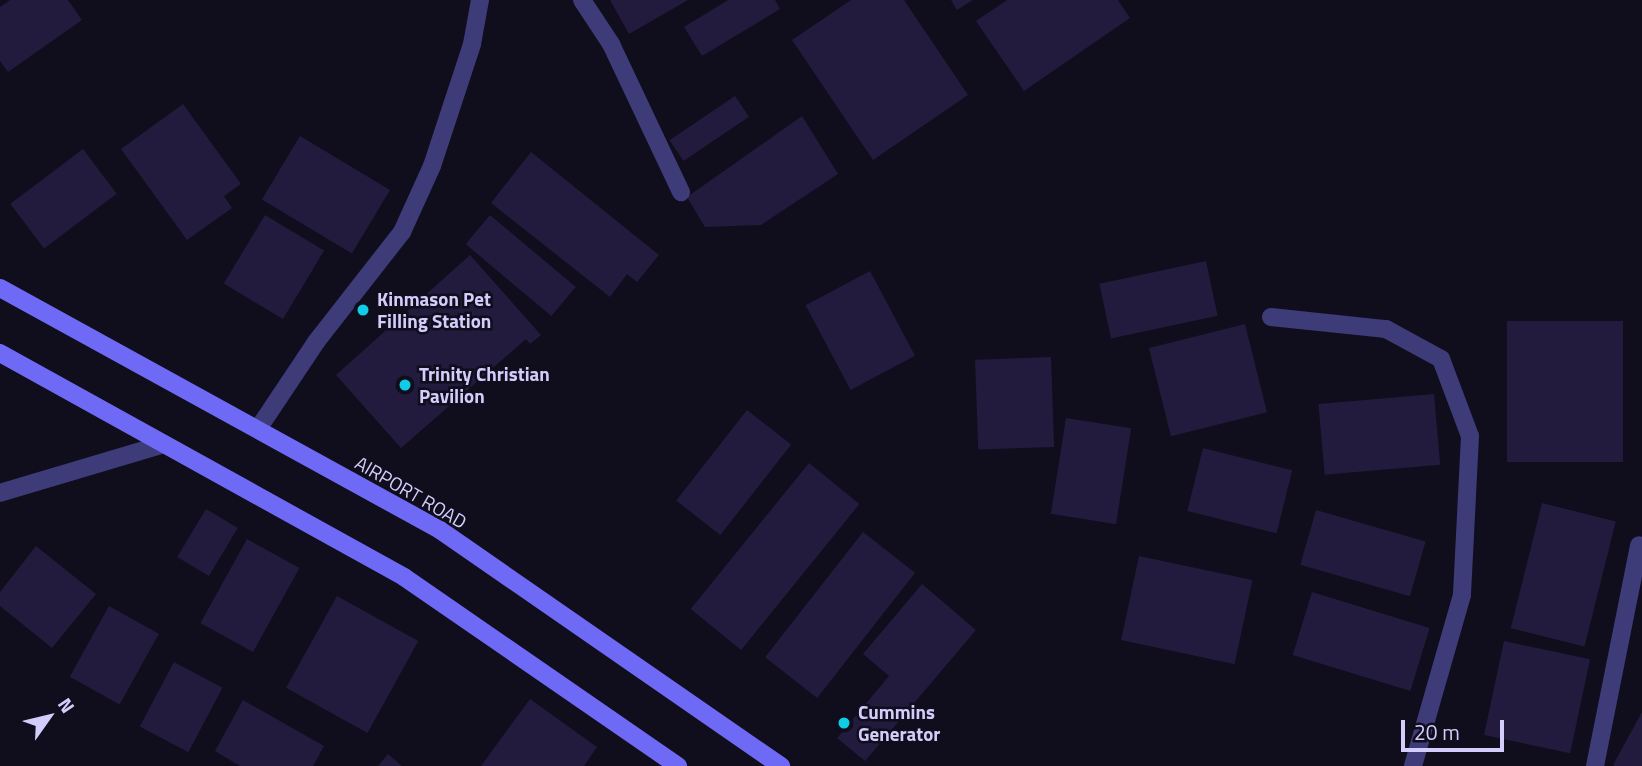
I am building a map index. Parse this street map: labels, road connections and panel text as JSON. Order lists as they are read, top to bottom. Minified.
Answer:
{"streets":{"main road":["AIRPORT ROAD"]},"places":["Kinmason Pet Filling Station","Trinity Christian Pavilion","Cummins Generator"],"scale_bar":"20 m","north":"top right"}
